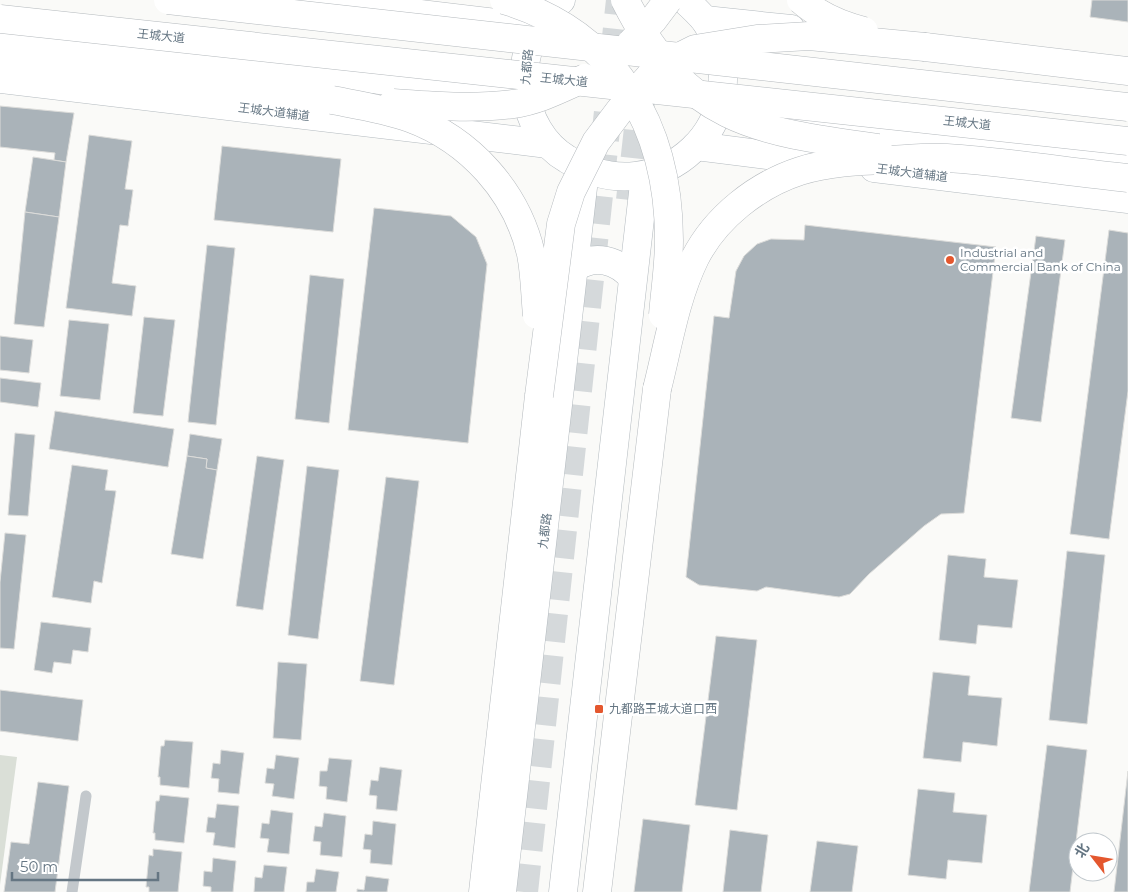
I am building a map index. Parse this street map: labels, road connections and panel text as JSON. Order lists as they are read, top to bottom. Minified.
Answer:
{"streets":{"main road":["王城大道","九都路","王城大道辅道"]},"crossings":[["王城大道","九都路"],["九都路","王城大道辅道"]],"places":{"other":["Industrial and Commercial Bank of China"],"transit":["九都路王城大道口西"]},"scale_bar":"50 m","north":"top left"}
